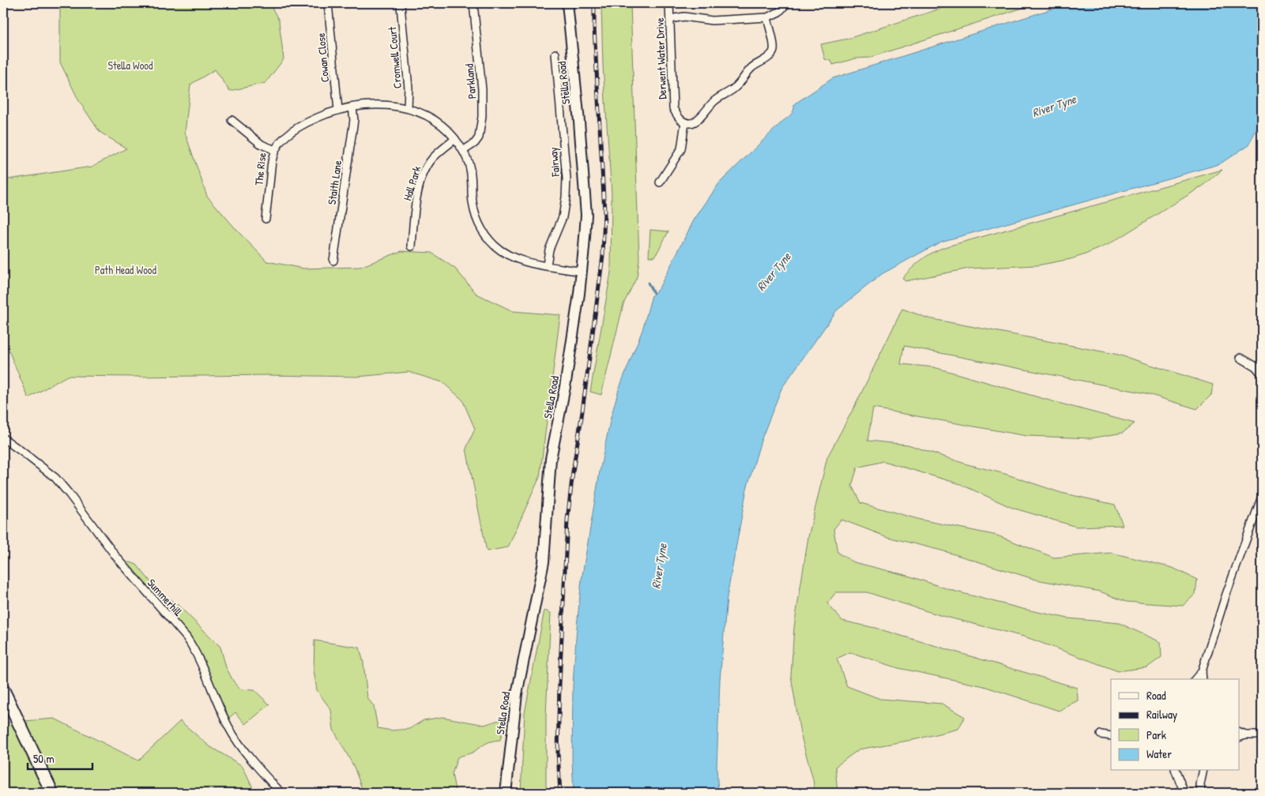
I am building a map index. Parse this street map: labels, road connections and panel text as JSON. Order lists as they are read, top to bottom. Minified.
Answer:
{"streets":{"main road":["Stella Road"],"street":["Cowan Close","Cromwell Court","Derwent Water Drive","Parkland","Fairway","The Rise","Staith Lane","Hall Park","Summerhill"]},"water":["River Tyne"],"parks":["Stella Wood","Path Head Wood"],"legend":["Road","Railway","Park","Water"],"scale_bar":"50 m"}
